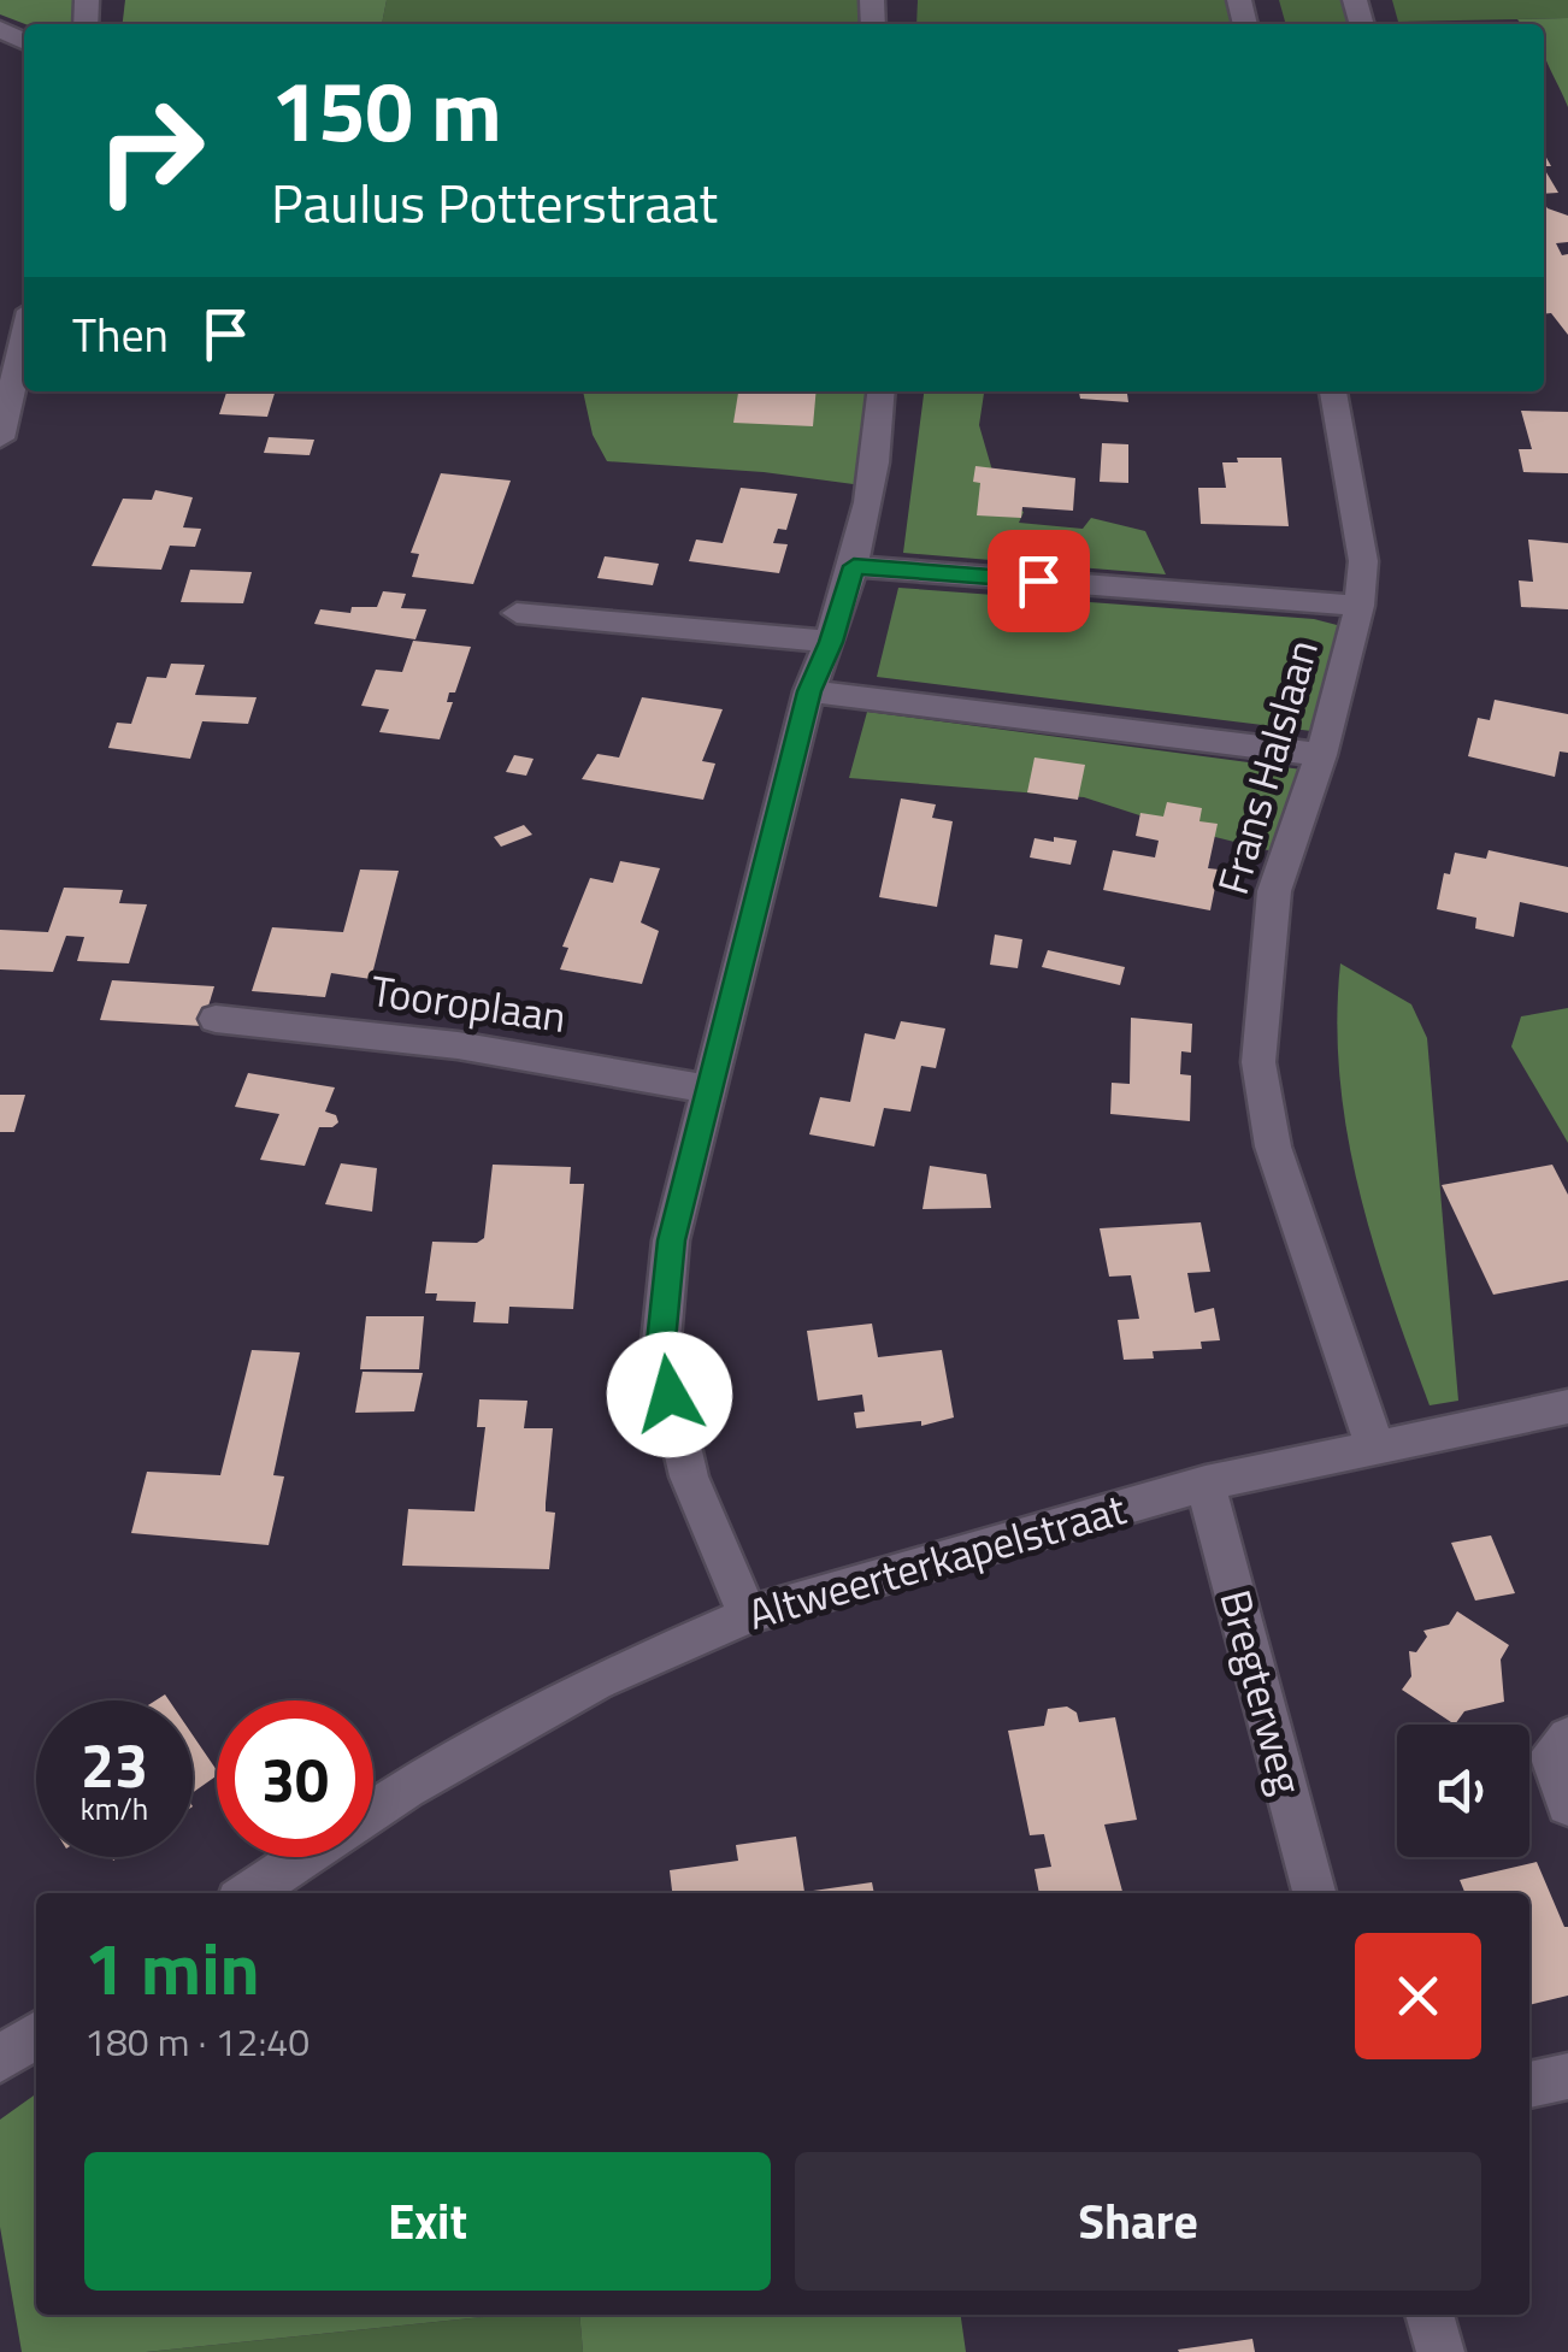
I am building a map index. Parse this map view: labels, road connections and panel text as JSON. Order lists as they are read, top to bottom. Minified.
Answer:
{"streets":{"street":["Frans Halslaan","Tooroplaan","Altweerterkapelstraat","Bregterweg"]},"crossings":[["Frans Halslaan","Altweerterkapelstraat"],["Altweerterkapelstraat","Bregterweg"]],"page":{"turn":["150 m","Paulus Potterstraat"],"then":"Then","speed":"23 km/h","limit":"30","heading":["1 min","180 m · 12:40"],"buttons":["Exit","Share"]}}
